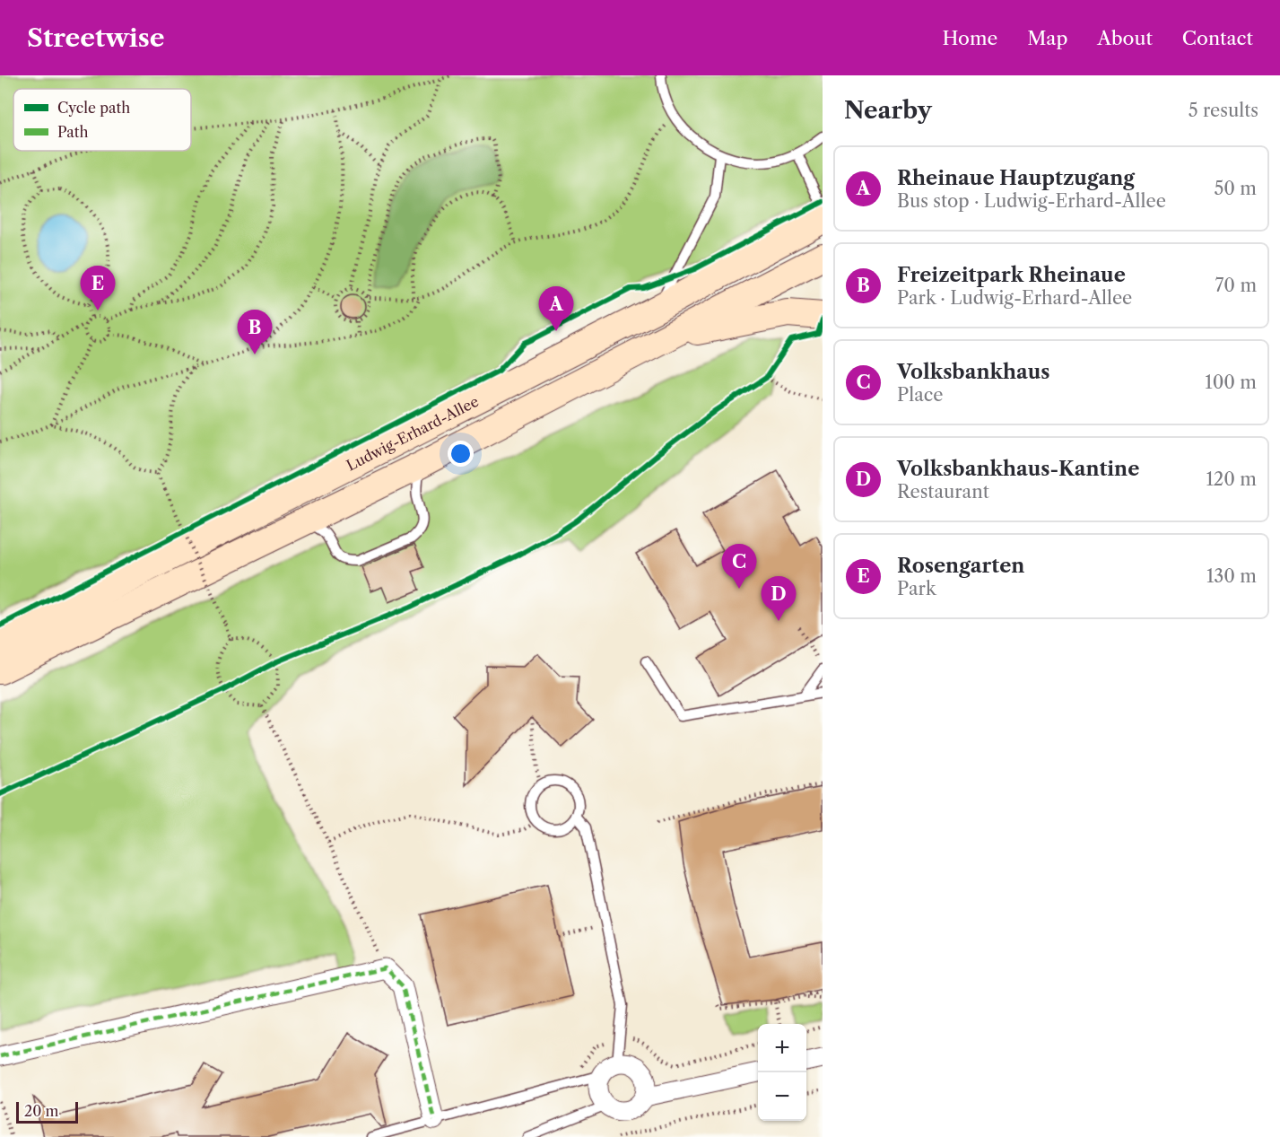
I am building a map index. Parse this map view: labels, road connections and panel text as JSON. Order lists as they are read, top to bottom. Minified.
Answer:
{"streets":{"main road":["Ludwig-Erhard-Allee"]},"legend":["Cycle path","Path"],"scale_bar":"20 m","page":{"header":"Streetwise","nav":["Home","Map","About","Contact"],"heading":["Nearby","5 results"],"list":[{"mark":"A","name":"Rheinaue Hauptzugang","note":"Bus stop · Ludwig-Erhard-Allee","value":"50 m"},{"mark":"B","name":"Freizeitpark Rheinaue","note":"Park · Ludwig-Erhard-Allee","value":"70 m"},{"mark":"C","name":"Volksbankhaus","note":"Place","value":"100 m"},{"mark":"D","name":"Volksbankhaus-Kantine","note":"Restaurant","value":"120 m"},{"mark":"E","name":"Rosengarten","note":"Park","value":"130 m"}],"pins":["E","A","B","C","D"],"map_buttons":["+","−"],"scale":"20 m"}}
